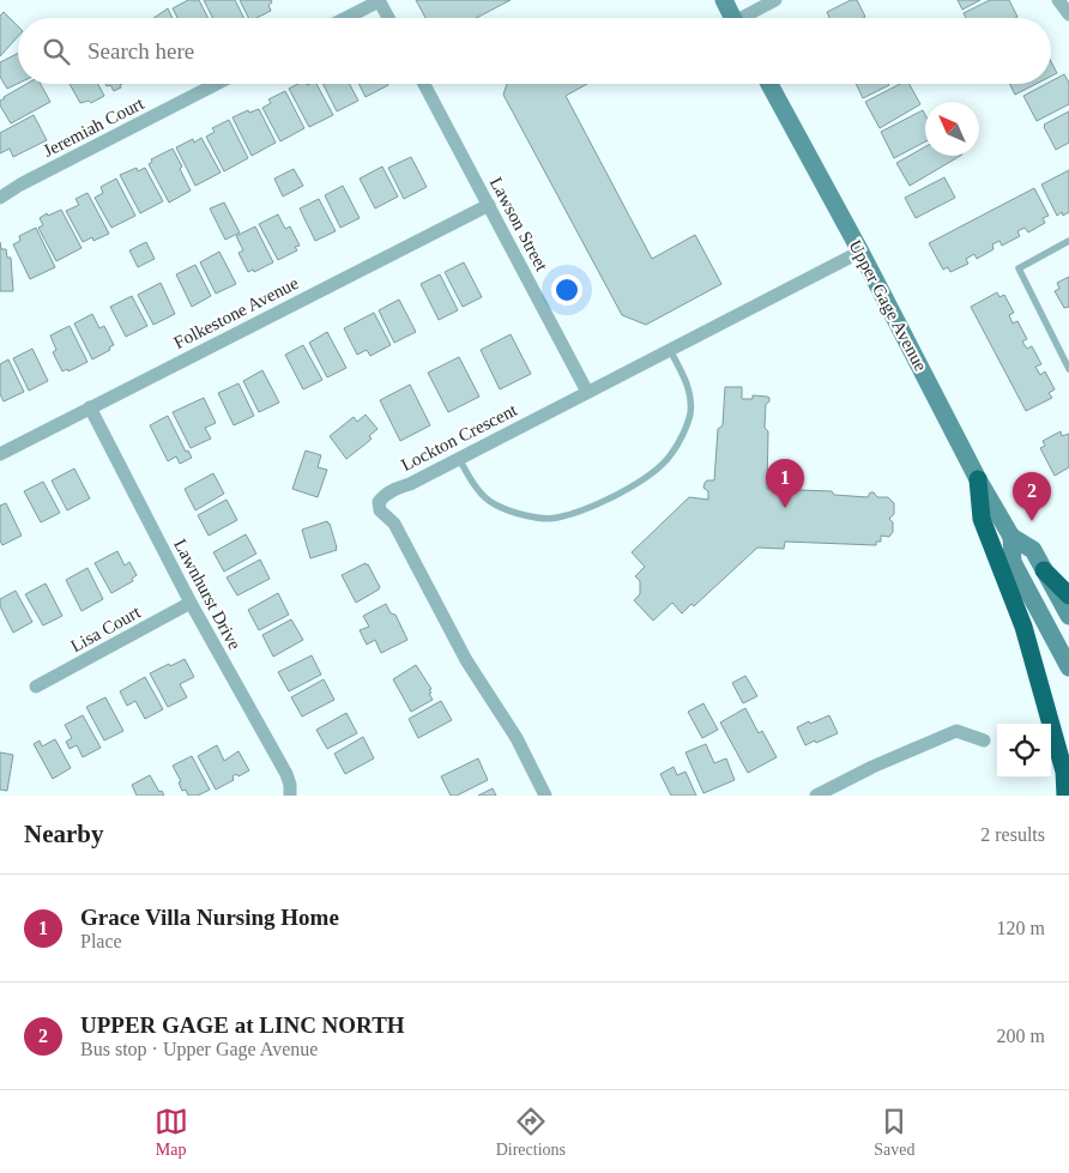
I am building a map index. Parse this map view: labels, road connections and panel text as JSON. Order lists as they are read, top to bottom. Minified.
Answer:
{"streets":{"main road":["Upper Gage Avenue"],"street":["Jeremiah Court","Lawson Street","Folkestone Avenue","Lockton Crescent","Lawnhurst Drive","Lisa Court"]},"crossings":[["Lawson Street","Folkestone Avenue"],["Lawson Street","Lockton Crescent"],["Upper Gage Avenue","Lockton Crescent"],["Folkestone Avenue","Lawnhurst Drive"],["Lawnhurst Drive","Lisa Court"]],"north":"top left","page":{"search":"Search here","pins":["1","2"],"heading":["Nearby","2 results"],"list":[{"mark":"1","name":"Grace Villa Nursing Home","note":"Place","value":"120 m"},{"mark":"2","name":"UPPER GAGE at LINC NORTH","note":"Bus stop · Upper Gage Avenue","value":"200 m"}],"nav":["Map","Directions","Saved"]}}
